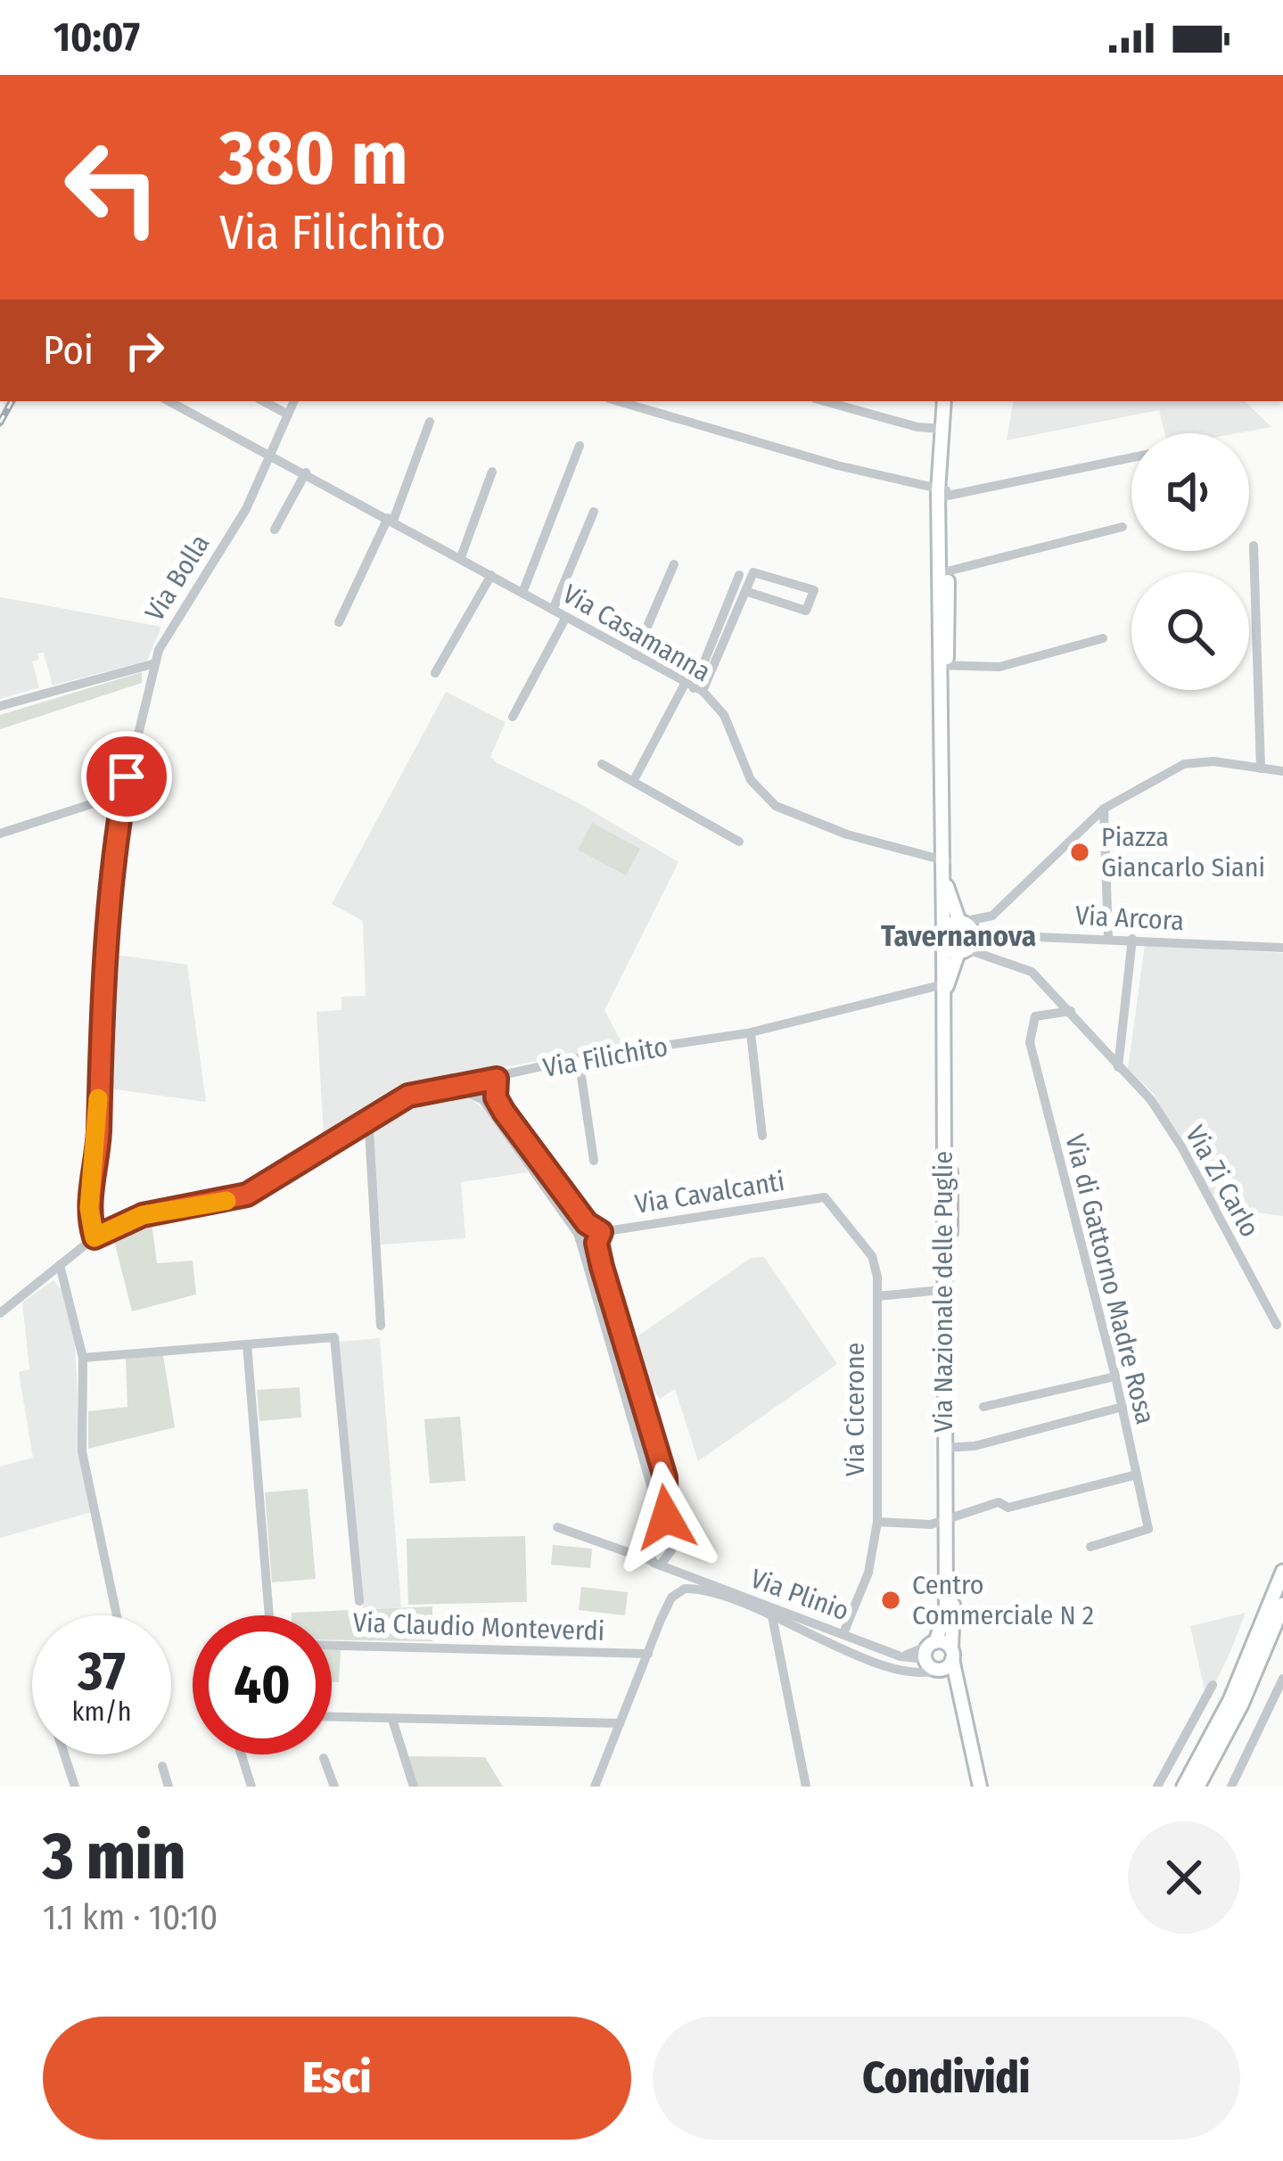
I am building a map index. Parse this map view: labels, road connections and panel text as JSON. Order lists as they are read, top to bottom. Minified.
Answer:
{"streets":{"main road":["Via Nazionale delle Puglie"],"street":["Via Bolla","Via Casamanna","Via Arcora","Via Filichito","Via Zi Carlo","Via Cavalcanti","Via di Gattorno Madre Rosa","Via Cicerone","Via Plinio","Via Claudio Monteverdi"]},"crossings":[["Via Bolla","Via Casamanna"],["Via Bolla","Via Filichito"],["Via Casamanna","Via Nazionale delle Puglie"],["Via Arcora","Via Nazionale delle Puglie"],["Via Filichito","Via Nazionale delle Puglie"],["Via Zi Carlo","Via di Gattorno Madre Rosa"],["Via Zi Carlo","Via Nazionale delle Puglie"],["Via Cavalcanti","Via Cicerone"],["Via Nazionale delle Puglie","Via Plinio"],["Via Cicerone","Via Plinio"]],"districts":["Tavernanova"],"places":["Piazza Giancarlo Siani","Centro Commerciale N 2"],"page":{"status":"10:07","turn":["380 m","Via Filichito"],"then":"Poi","speed":"37 km/h","limit":"40","heading":["3 min","1.1 km · 10:10"],"buttons":["Esci","Condividi"]}}
